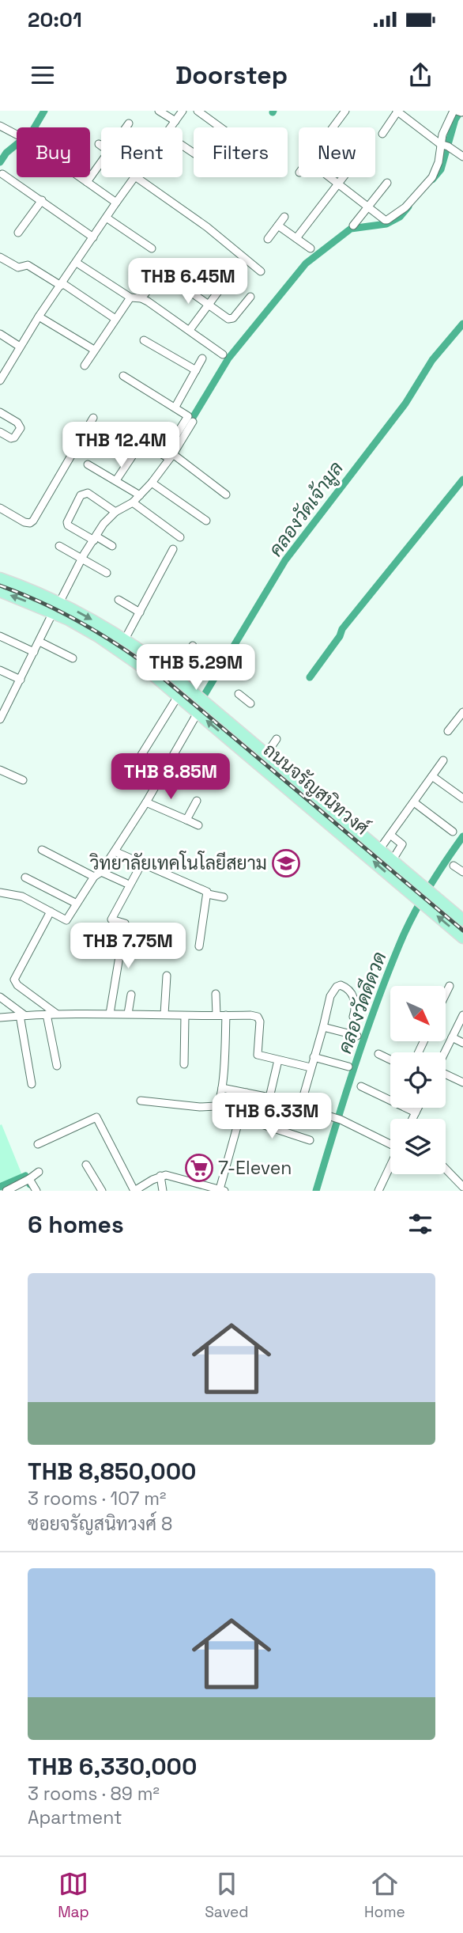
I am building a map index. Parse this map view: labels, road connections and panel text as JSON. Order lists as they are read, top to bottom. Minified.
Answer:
{"streets":{"main road":["ถนนจรัญสนิทวงศ์"]},"water":["คลองวัดเจ้ามูล","คลองวัดดีดวด"],"places":{"school or university":["วิทยาลัยเทคโนโลยีสยาม"],"supermarket":["7-Eleven"]},"north":"bottom right","page":{"status":"20:01","header":"Doorstep","chip":["Buy","Rent","Filters","New"],"price":["THB 6.45M","THB 12.4M","THB 5.29M","THB 8.85M","THB 7.75M","THB 6.33M"],"heading":"6 homes","list":[{"name":"THB 8,850,000","note":"3 rooms · 107 m² · ซอยจรัญสนิทวงศ์ 8"},{"name":"THB 6,330,000","note":"3 rooms · 89 m² · Apartment"}],"tabs":["Map","Saved","Home"]}}
